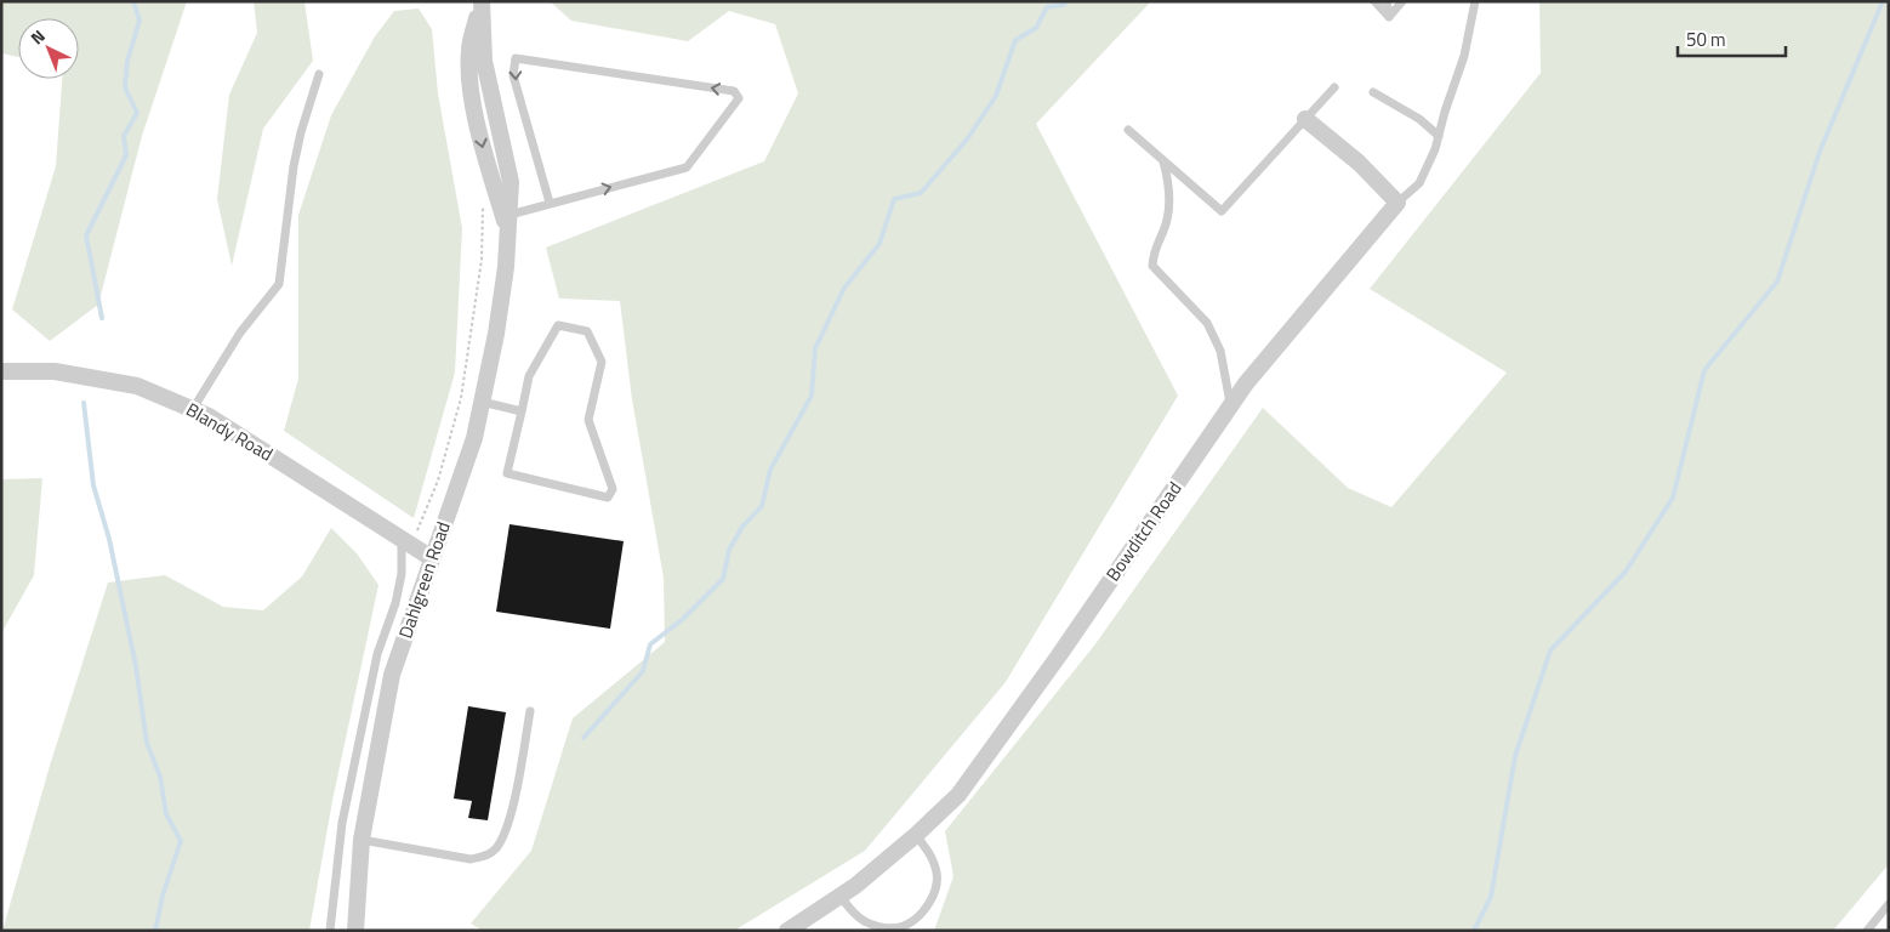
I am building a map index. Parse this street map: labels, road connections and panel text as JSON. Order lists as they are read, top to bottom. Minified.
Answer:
{"streets":{"street":["Blandy Road","Bowditch Road","Dahlgreen Road"]},"crossings":[["Blandy Road","Dahlgreen Road"]],"scale_bar":"50 m","north":"top left"}
